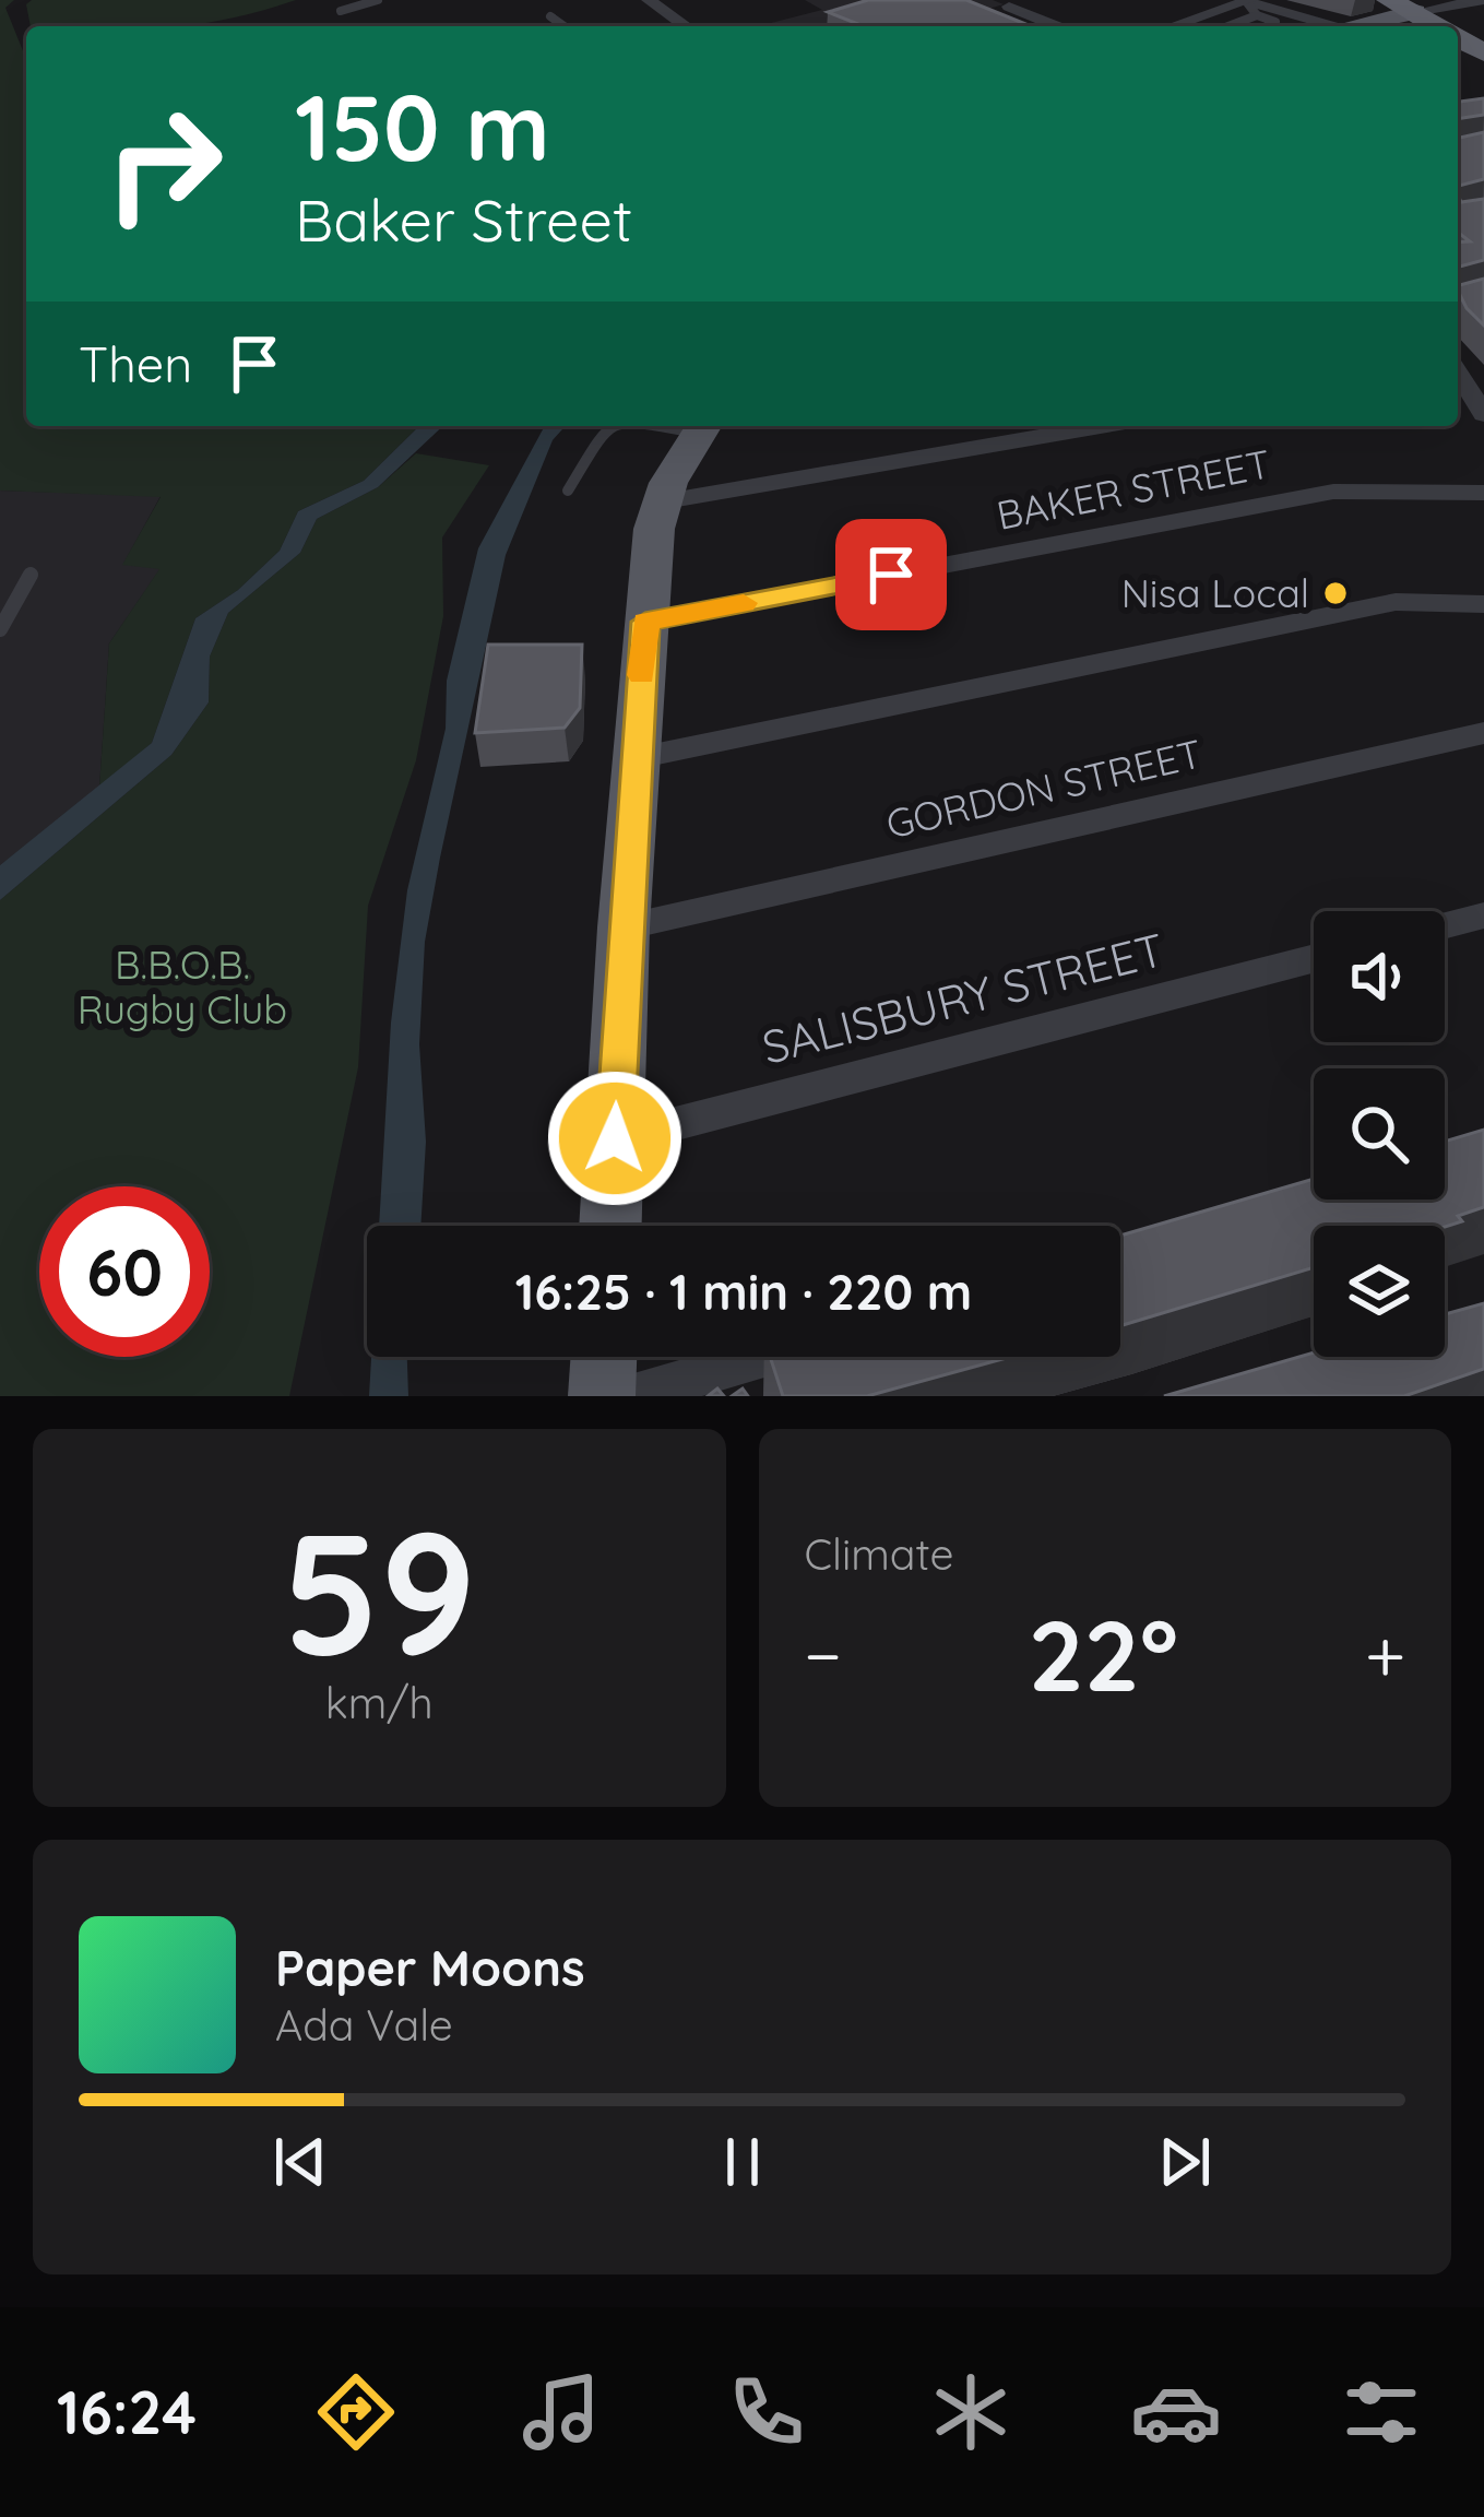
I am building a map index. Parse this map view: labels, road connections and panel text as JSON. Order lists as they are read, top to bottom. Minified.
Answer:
{"streets":{"street":["BAKER STREET","GORDON STREET","SALISBURY STREET"]},"parks":["B.B.O.B. Rugby Club"],"places":["Nisa Local"],"page":{"turn":["150 m","Baker Street"],"then":"Then","limit":"60","trip":"16:25 · 1 min · 220 m","tile":[["59","km/h"],"Climate"],"heat":["−","22°","+"],"song":["Paper Moons","Ada Vale"],"tabs":"16:24"}}
